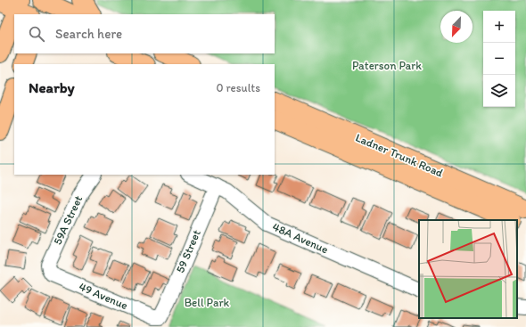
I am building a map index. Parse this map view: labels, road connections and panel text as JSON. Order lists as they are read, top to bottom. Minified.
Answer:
{"streets":{"main road":["Ladner Trunk Road"],"street":["59A Street","48A Avenue","59 Street","49 Avenue"]},"crossings":[["59A Street","49 Avenue"],["48A Avenue","59 Street"],["59 Street","49 Avenue"]],"parks":["Paterson Park","Bell Park"],"north":"bottom left","page":{"map_buttons":["+","−"],"search":"Search here","heading":["Nearby","0 results"]}}
